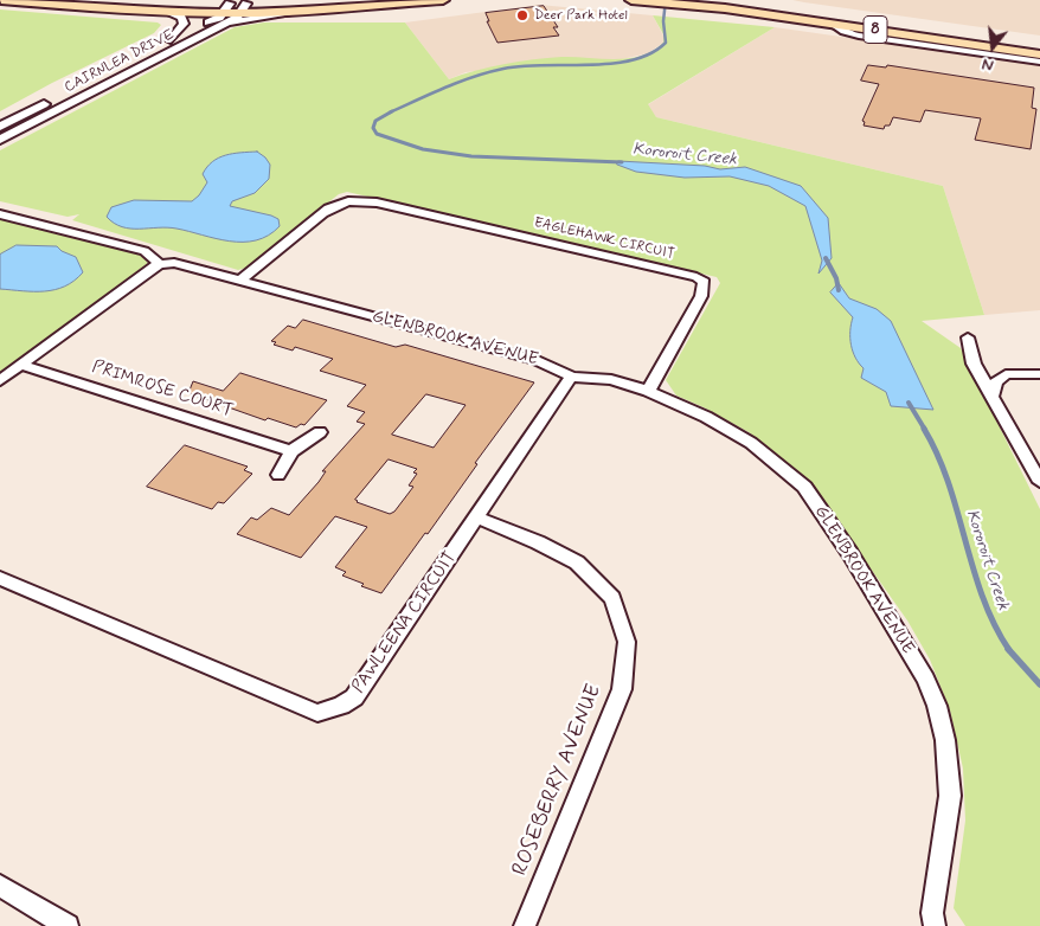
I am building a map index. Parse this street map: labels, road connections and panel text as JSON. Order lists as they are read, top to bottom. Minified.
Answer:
{"streets":{"highway":["8"],"street":["CAIRNLEA DRIVE","EAGLEHAWK CIRCUIT","GLENBROOK AVENUE","PRIMROSE COURT","PAWLEENA CIRCUIT","ROSEBERRY AVENUE"]},"crossings":[["EAGLEHAWK CIRCUIT","GLENBROOK AVENUE"],["GLENBROOK AVENUE","PAWLEENA CIRCUIT"],["PAWLEENA CIRCUIT","ROSEBERRY AVENUE"]],"water":["Kororoit Creek"],"places":["Deer Park Hotel"],"north":"bottom"}
